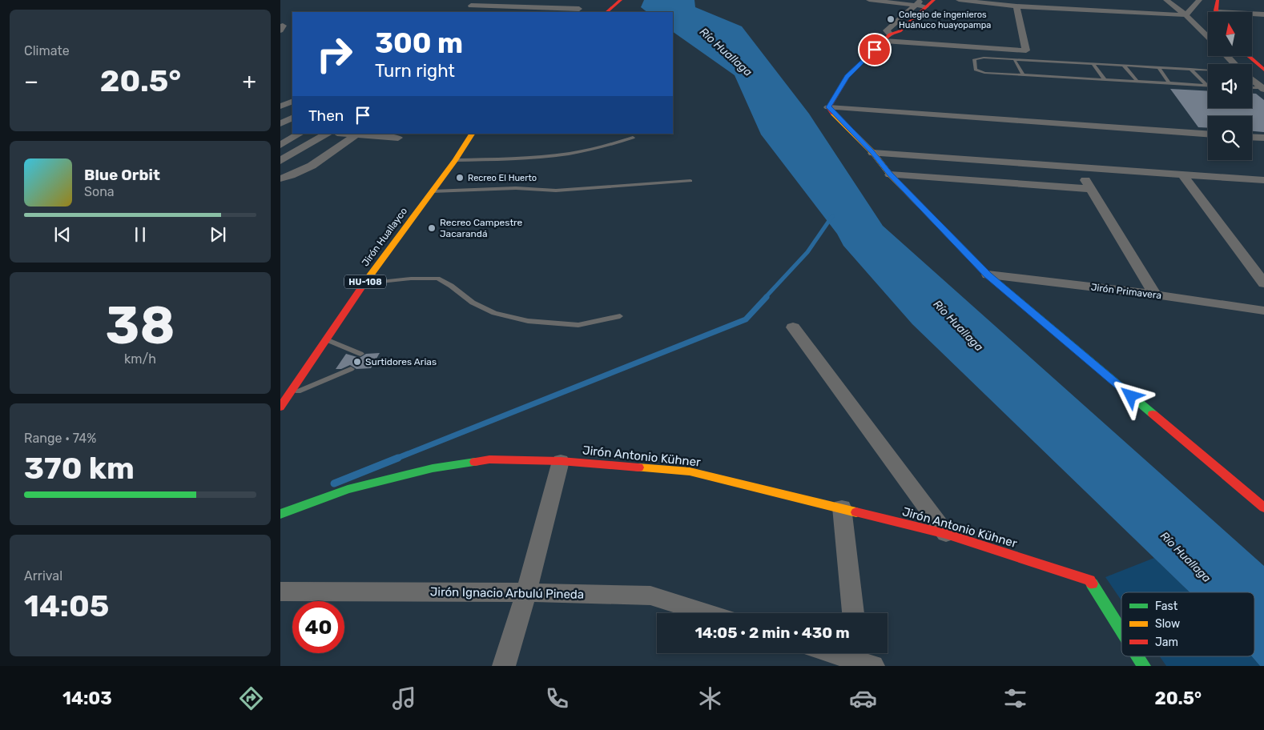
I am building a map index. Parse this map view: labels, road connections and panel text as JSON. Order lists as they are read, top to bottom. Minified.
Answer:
{"streets":{"main road":["Jirón Huallayco","HU-108","Jirón Antonio Kühner"],"street":["Jirón Primavera","Jirón Ignacio Arbulú Pineda"]},"crossings":[["Jirón Huallayco","HU-108"]],"water":["Río Huallaga"],"places":["Colegio de ingenieros Huánuco huayopampa","Recreo El Huerto","Recreo Campestre Jacarandá","Surtidores Arias"],"legend":["Fast","Slow","Jam"],"north":"top","page":{"tile":["Climate",["38","km/h"],["Range · 74%","370 km"],["Arrival","14:05"]],"turn":["300 m","Turn right"],"heat":["−","20.5°","+"],"then":"Then","song":["Blue Orbit","Sona"],"limit":"40","trip":"14:05 · 2 min · 430 m","tabs":["14:03","20.5°"]}}
